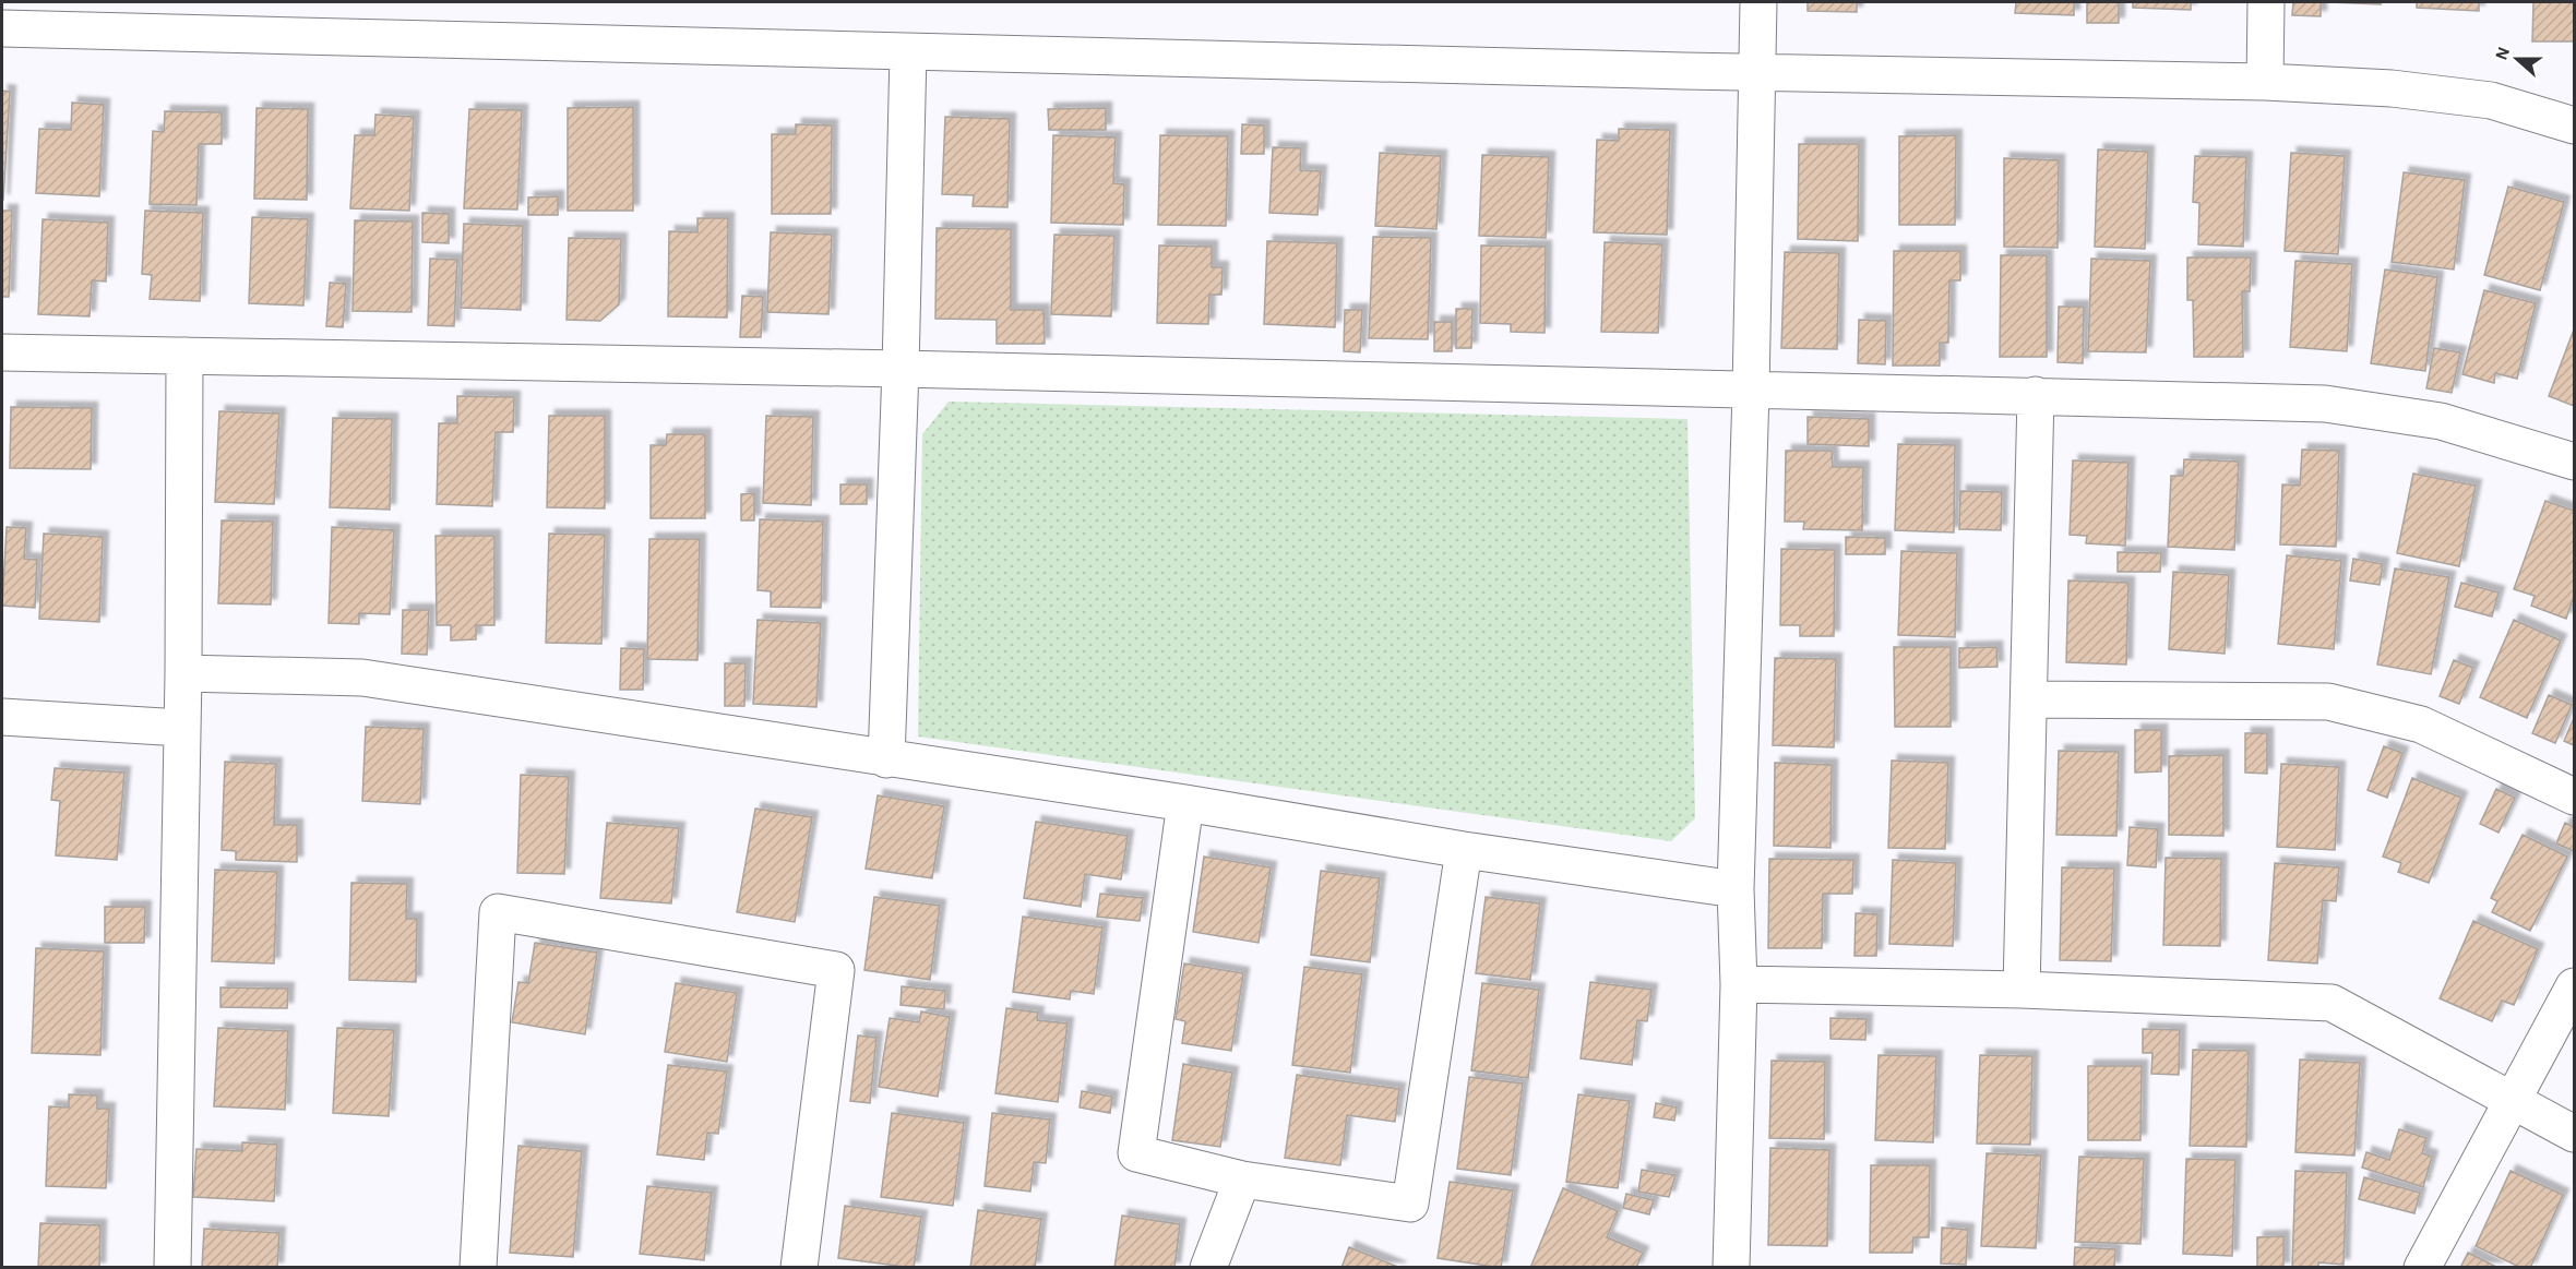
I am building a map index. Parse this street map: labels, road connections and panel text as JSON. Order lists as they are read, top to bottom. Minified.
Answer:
{"north":"left"}
